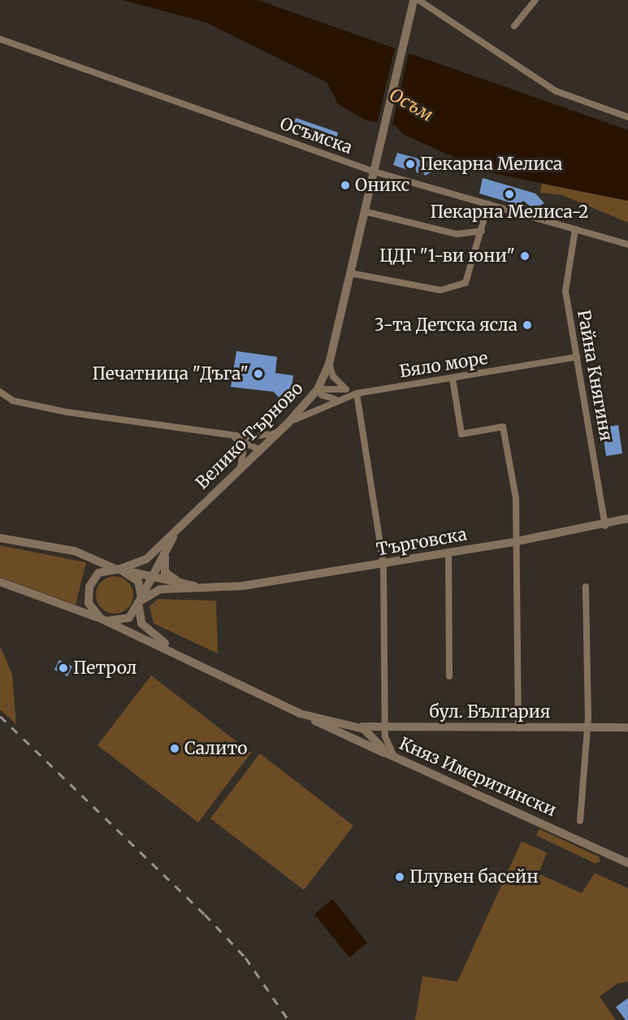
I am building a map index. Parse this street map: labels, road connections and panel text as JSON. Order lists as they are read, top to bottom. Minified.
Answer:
{"streets":{"street":["Осъмска","Бяло море","Райна Княгиня","Велико Търново","Търговска","бул. България","Княз Имеритински"]},"crossings":[["Осъмска","Райна Княгиня"],["Осъмска","Велико Търново"],["Бяло море","Райна Княгиня"],["Бяло море","Велико Търново"],["Райна Княгиня","Търговска"],["Велико Търново","Княз Имеритински"],["бул. България","Княз Имеритински"]],"water":["Осъм"],"places":["Пекарна Мелиса","Оникс","Пекарна Мелиса-2","ЦДГ \"1-ви юни\"","3-та Детска ясла","Печатница \"Дъга\"","Петрол","Салито","Плувен басейн"]}
